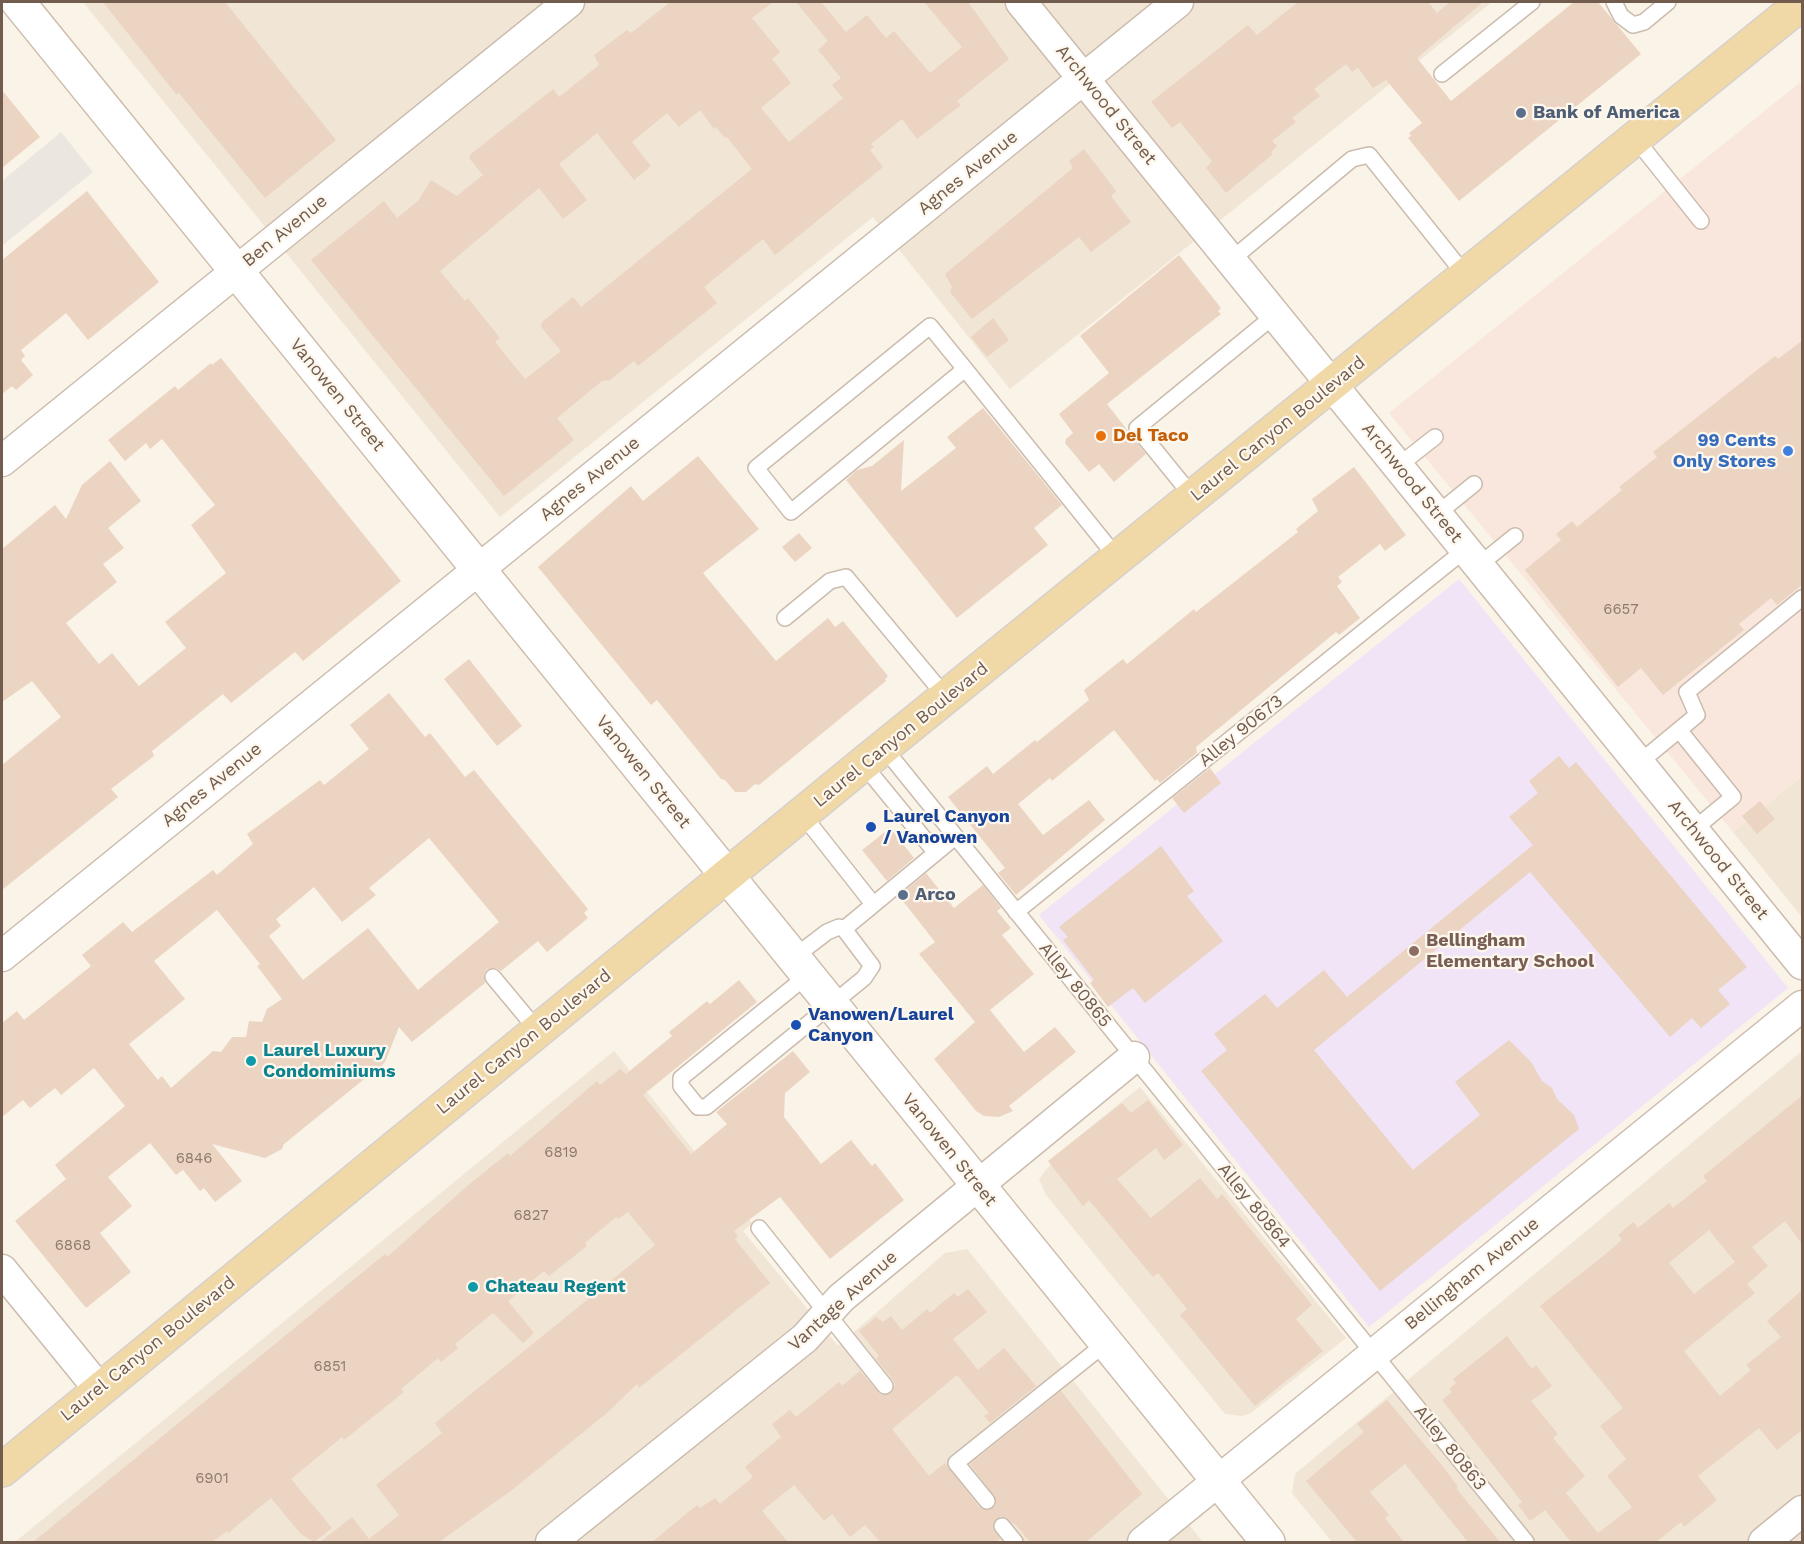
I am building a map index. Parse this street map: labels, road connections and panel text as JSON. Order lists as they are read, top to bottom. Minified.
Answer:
{"streets":{"main road":["Vanowen Street","Laurel Canyon Boulevard"],"street":["Archwood Street","Agnes Avenue","Ben Avenue","Bellingham Avenue","Vantage Avenue"],"lane":["Alley 90673","Alley 80865","Alley 80864","Alley 80863"]},"crossings":[["Archwood Street","Agnes Avenue"],["Archwood Street","Laurel Canyon Boulevard"],["Archwood Street","Alley 90673"],["Agnes Avenue","Vanowen Street"],["Ben Avenue","Vanowen Street"],["Vanowen Street","Laurel Canyon Boulevard"],["Vanowen Street","Bellingham Avenue"],["Vanowen Street","Vantage Avenue"],["Laurel Canyon Boulevard","Alley 80865"],["Alley 90673","Alley 80865"],["Alley 80865","Alley 80864"],["Alley 80865","Vantage Avenue"],["Alley 80864","Bellingham Avenue"],["Alley 80864","Vantage Avenue"],["Alley 80864","Alley 80863"],["Bellingham Avenue","Alley 80863"]],"places":["Bank of America","Del Taco","99 Cents Only Stores","Laurel Canyon / Vanowen","Arco","Bellingham Elementary School","Vanowen/Laurel Canyon","Laurel Luxury Condominiums","Chateau Regent"],"house_numbers":["6657","6819","6846","6827","6868","6851","6901"]}
